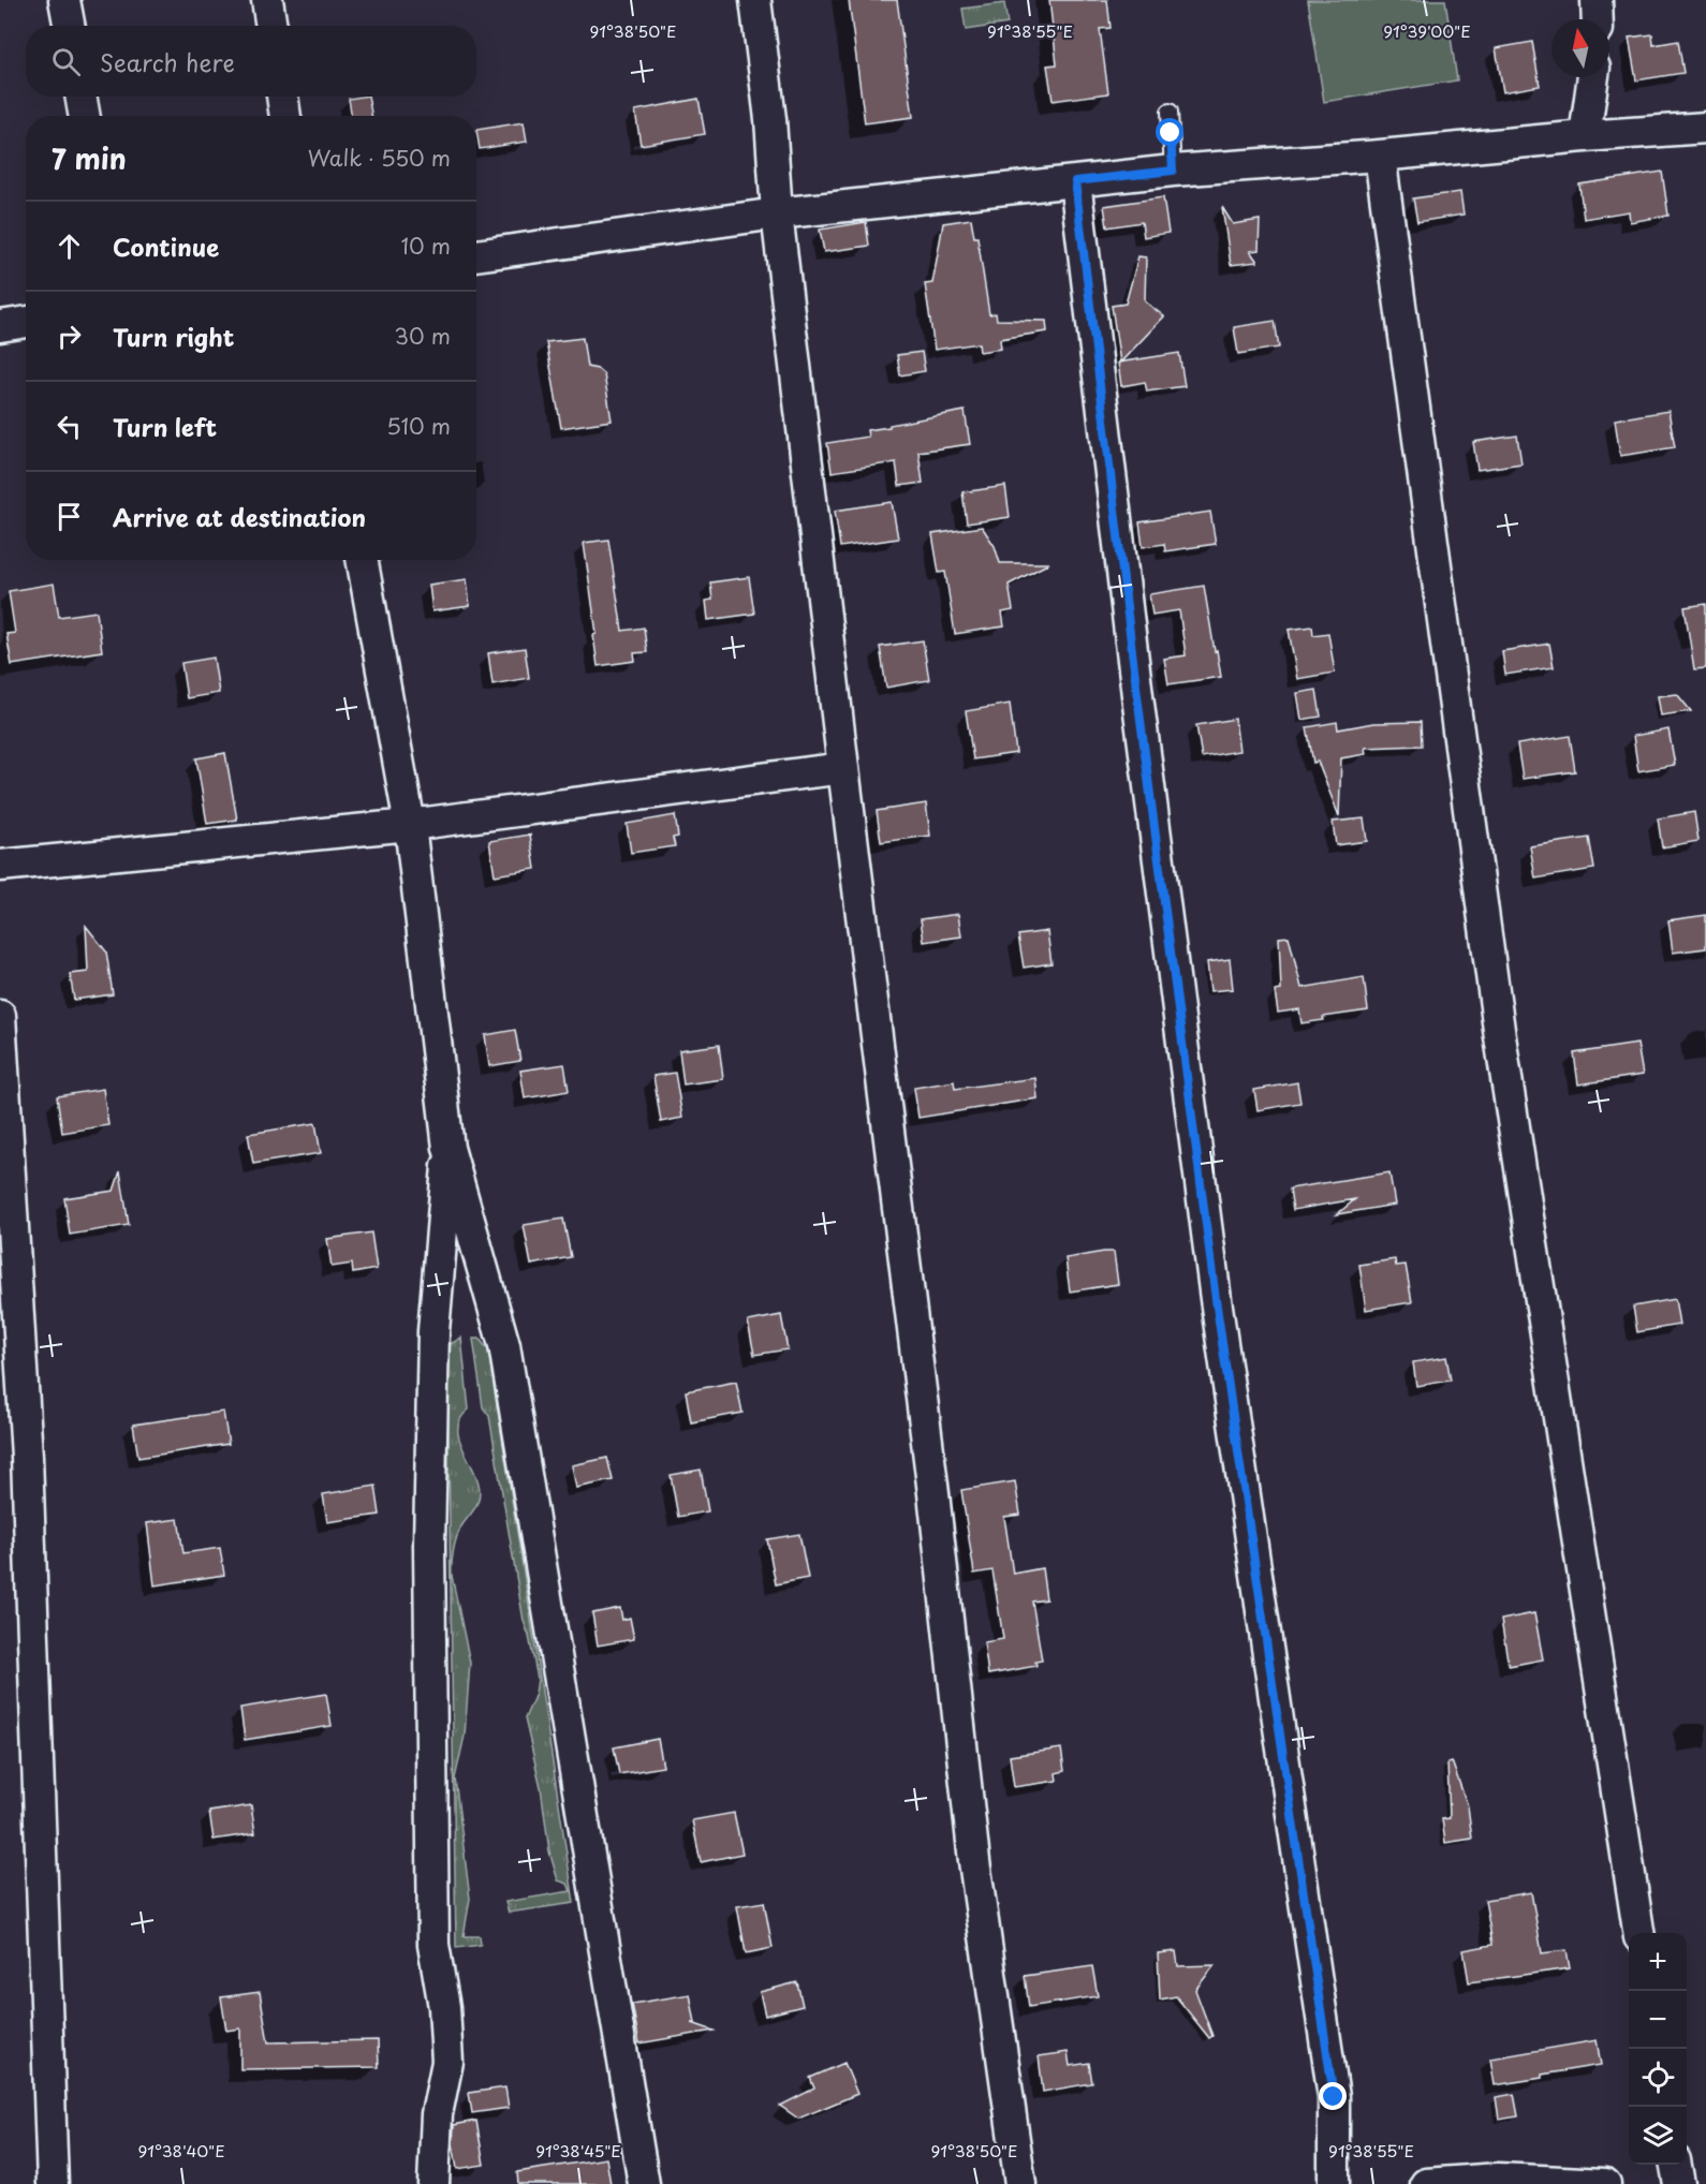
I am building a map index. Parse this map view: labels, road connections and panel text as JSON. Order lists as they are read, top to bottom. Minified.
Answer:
{"north":"top","page":{"search":"Search here","heading":["7 min","Walk · 550 m"],"list":[["Continue","10 m"],["Turn right","30 m"],["Turn left","510 m"],"Arrive at destination"],"map_buttons":["+","−"]},"coordinates":["91°39'00\"E","91°38'50\"E","91°38'55\"E","91°38'40\"E","91°38'45\"E"]}
